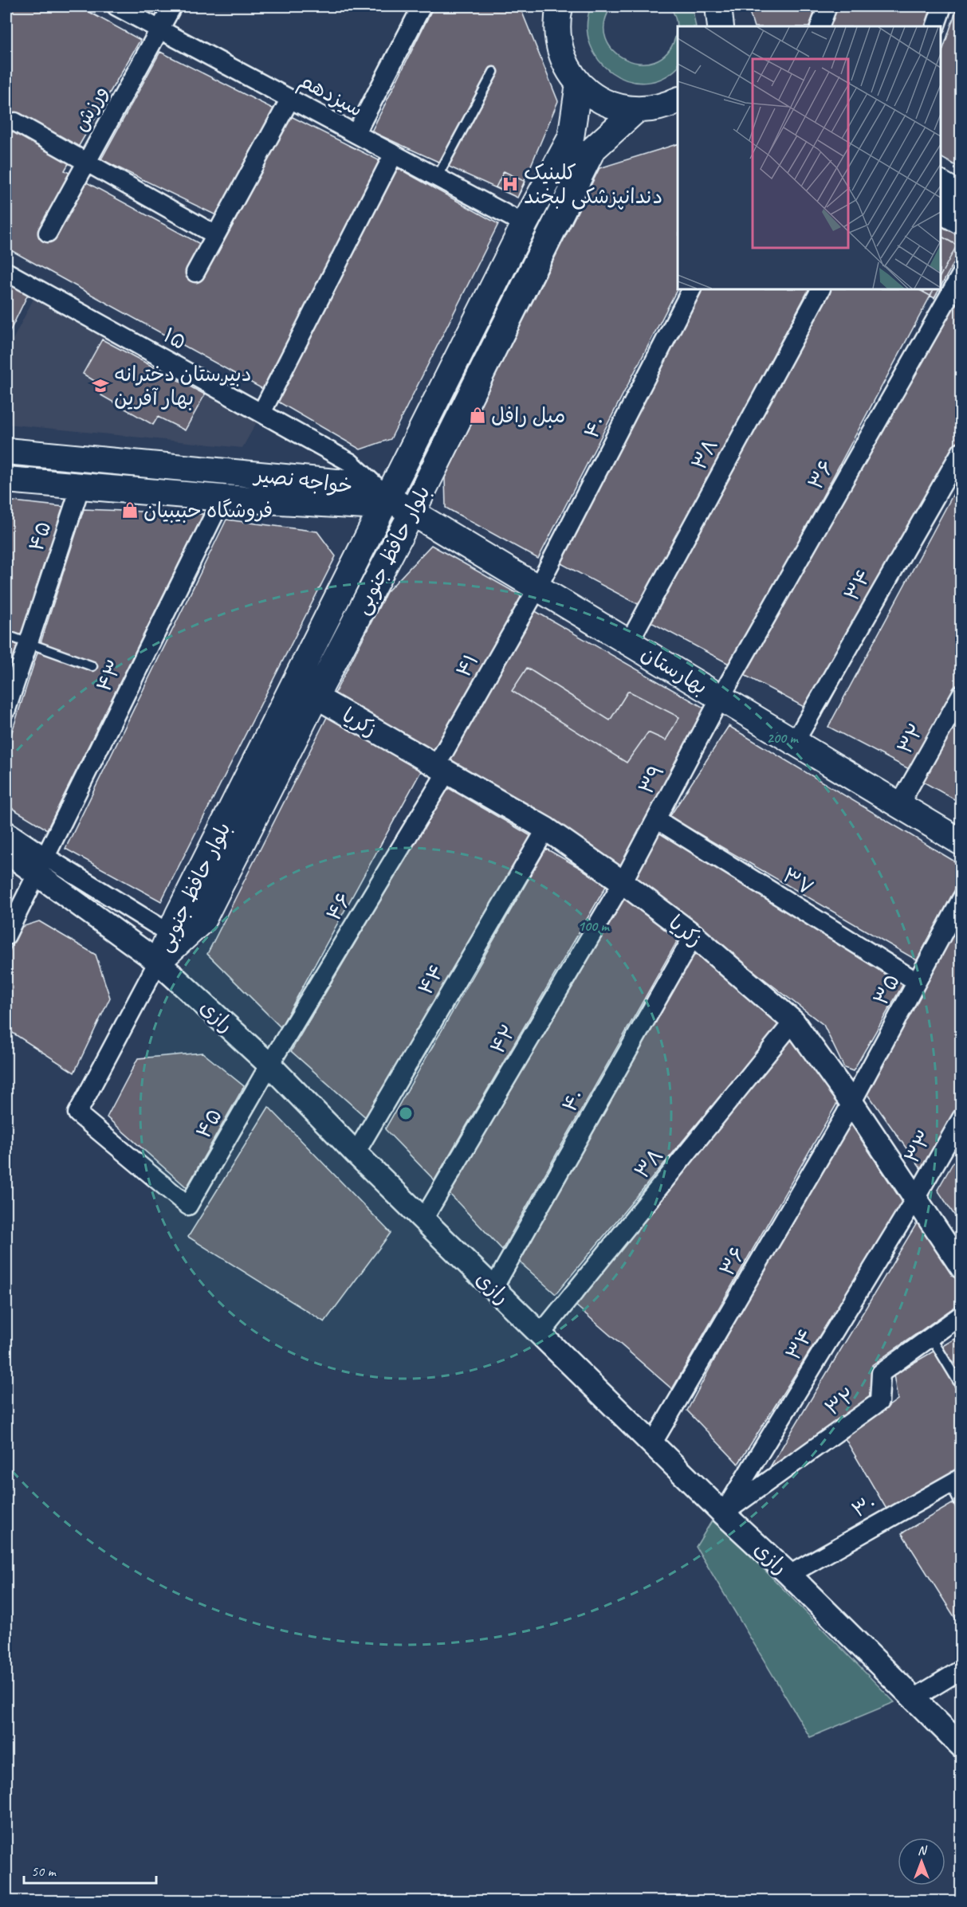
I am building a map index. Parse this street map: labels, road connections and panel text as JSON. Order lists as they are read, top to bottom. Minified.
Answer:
{"streets":{"main road":["خواجه نصیر","بلوار حافظ جنوبی","بهارستان"],"street":["سیزدهم","ورزش","۱۵","۴۰","۳۸","۳۶","۴۵","۳۴","۴۱","۴۳","زکریا","۳۲","۳۹","۳۷","۴۶","۴۴","۳۵","رازی","۴۲","۳۳","۳۰"]},"crossings":[["سیزدهم","ورزش"],["سیزدهم","بلوار حافظ جنوبی"],["۱۵","خواجه نصیر"],["۱۵","بلوار حافظ جنوبی"],["۱۵","بهارستان"],["۴۰","۴۱"],["۴۰","بهارستان"],["۴۰","زکریا"],["۴۰","رازی"],["۳۸","بهارستان"],["۳۸","زکریا"],["۳۸","رازی"],["۳۶","بهارستان"],["۳۶","زکریا"],["۳۶","۳۹"],["۳۶","۳۵"],["۳۶","رازی"],["خواجه نصیر","۴۵"],["خواجه نصیر","بلوار حافظ جنوبی"],["خواجه نصیر","بهارستان"],["خواجه نصیر","۴۳"],["۴۵","بلوار حافظ جنوبی"],["۴۵","۴۶"],["۴۵","رازی"],["بلوار حافظ جنوبی","بهارستان"],["بلوار حافظ جنوبی","زکریا"],["بلوار حافظ جنوبی","رازی"],["۳۴","بهارستان"],["۳۴","زکریا"],["۳۴","۳۲"],["۳۴","رازی"],["۳۴","۳۳"],["۴۱","بهارستان"],["۴۱","زکریا"],["۴۱","۴۶"],["بهارستان","۳۲"],["بهارستان","۳۹"],["۴۳","رازی"],["زکریا","۳۹"],["زکریا","۴۶"],["زکریا","۴۴"],["زکریا","۳۵"],["زکریا","۴۲"],["زکریا","۳۳"],["۳۲","رازی"],["۳۹","۳۷"],["۳۹","۴۲"],["۳۷","۳۵"],["۴۶","رازی"],["۴۴","رازی"],["رازی","۴۲"],["رازی","۳۰"]],"places":{"hospital":["کلینیک دندانپزشکی لبخند"],"school or university":["دبیرستان دخترانه بهار آفرین"],"shop":["مبل رافل","فروشگاه حبیبیان"]},"scale_bar":"50 m","north":"top","rings":["200 m","100 m"]}
